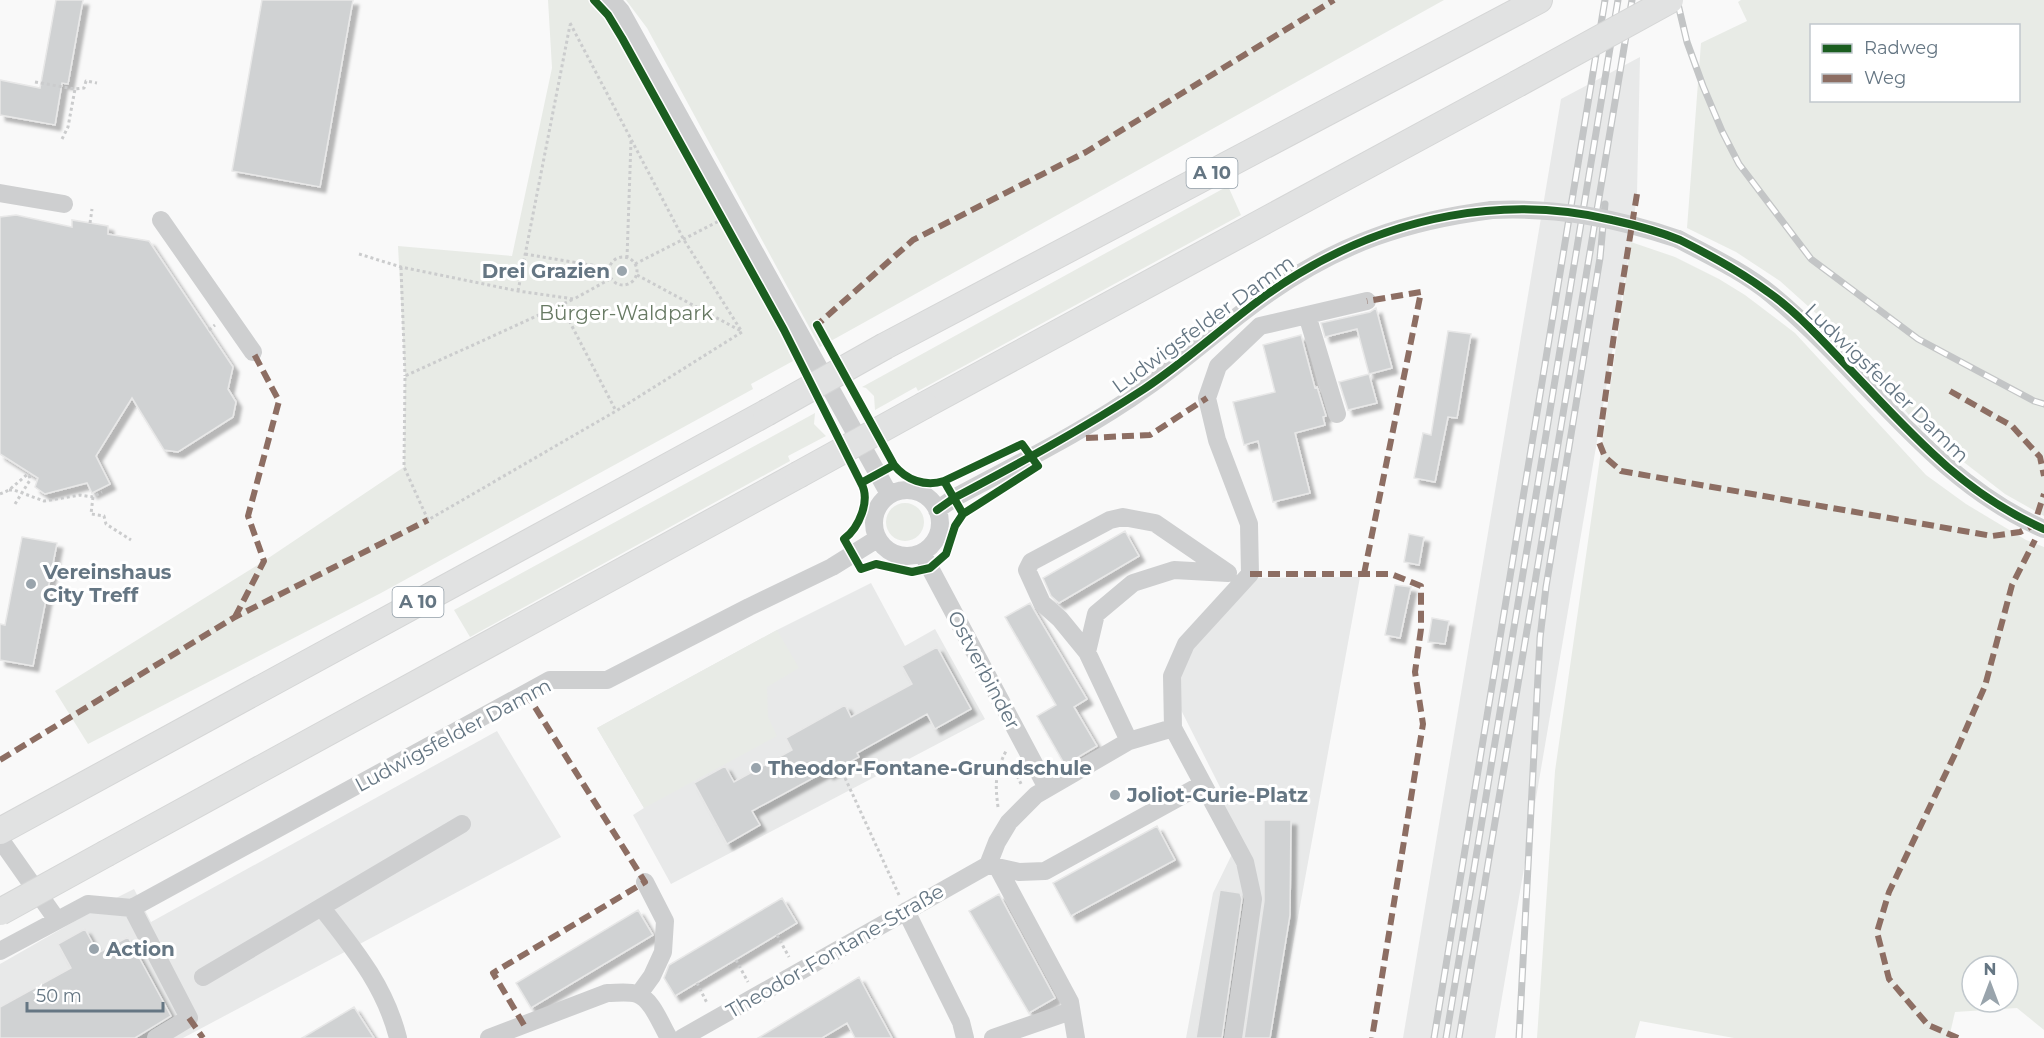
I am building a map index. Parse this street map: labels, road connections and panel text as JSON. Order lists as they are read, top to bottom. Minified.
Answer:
{"streets":{"highway":["A 10"],"street":["Ludwigsfelder Damm","Ostverbinder","Theodor-Fontane-Straße"]},"crossings":[["Ludwigsfelder Damm","Ostverbinder"]],"parks":["Bürger-Waldpark"],"places":["Drei Grazien","Vereinshaus City Treff","Theodor-Fontane-Grundschule","Joliot-Curie-Platz","Action"],"legend":["Radweg","Weg"],"scale_bar":"50 m","north":"top"}
